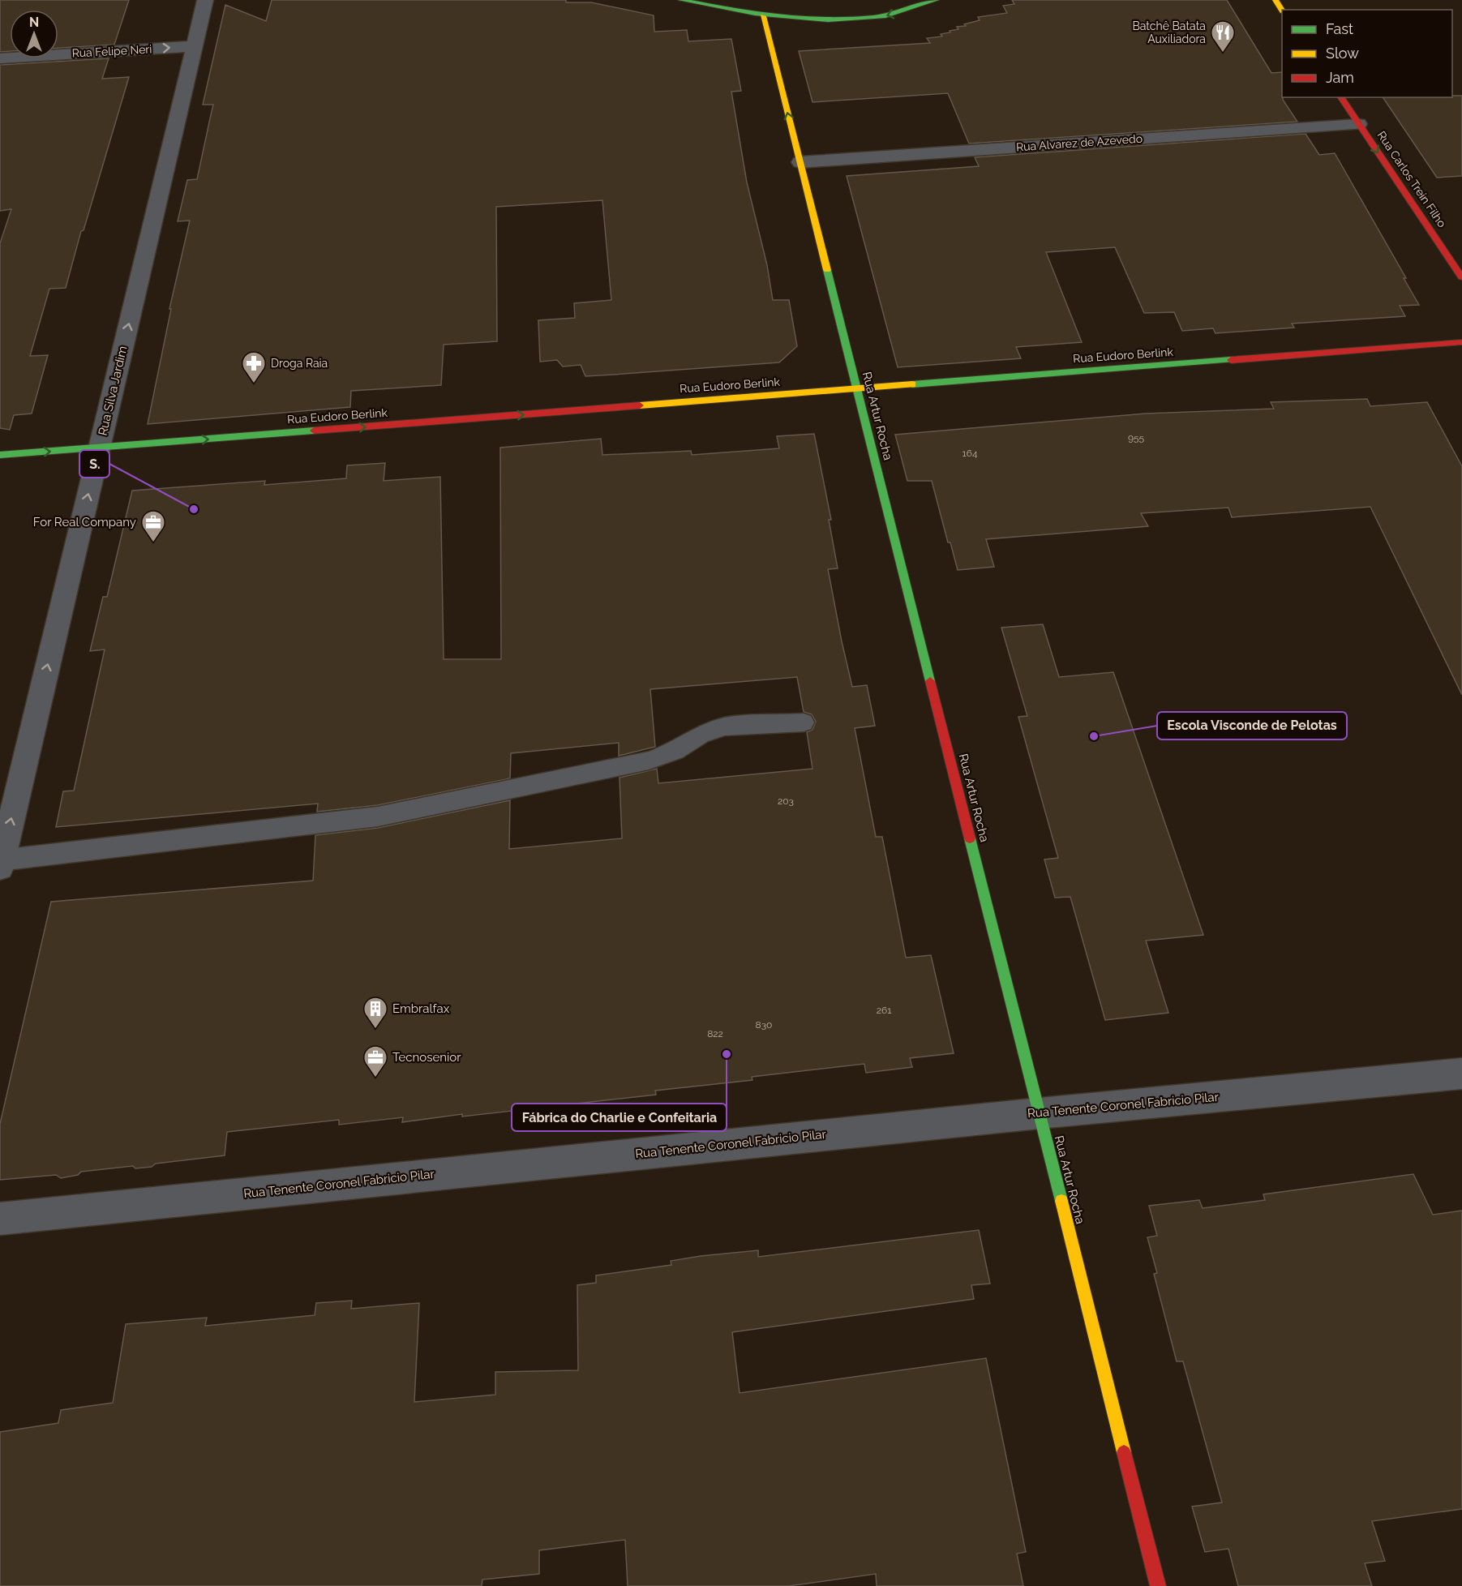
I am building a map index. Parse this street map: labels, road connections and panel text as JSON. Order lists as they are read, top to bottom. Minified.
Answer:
{"streets":{"street":["Rua Felipe Neri","Rua Alvarez de Azevedo","Rua Carlos Trein Filho","Rua Eudoro Berlink","Rua Silva Jardim","Rua Artur Rocha","Rua Tenente Coronel Fabricio Pilar"]},"crossings":[["Rua Felipe Neri","Rua Silva Jardim"],["Rua Alvarez de Azevedo","Rua Carlos Trein Filho"],["Rua Alvarez de Azevedo","Rua Artur Rocha"],["Rua Eudoro Berlink","Rua Silva Jardim"],["Rua Eudoro Berlink","Rua Artur Rocha"],["Rua Artur Rocha","Rua Tenente Coronel Fabricio Pilar"]],"one_way":["Rua Felipe Neri","Rua Carlos Trein Filho","Rua Eudoro Berlink","Rua Silva Jardim"],"places":{"restaurant":["Batchê Batata Auxiliadora"],"pharmacy":["Droga Raia"],"other":["S.","Escola Visconde de Pelotas","Fábrica do Charlie e Confeitaria"],"office":["For Real Company","Tecnosenior"],"building":["Embralfax"]},"house_numbers":["955","164","203","261","830","822"],"legend":["Fast","Slow","Jam"],"north":"top"}
